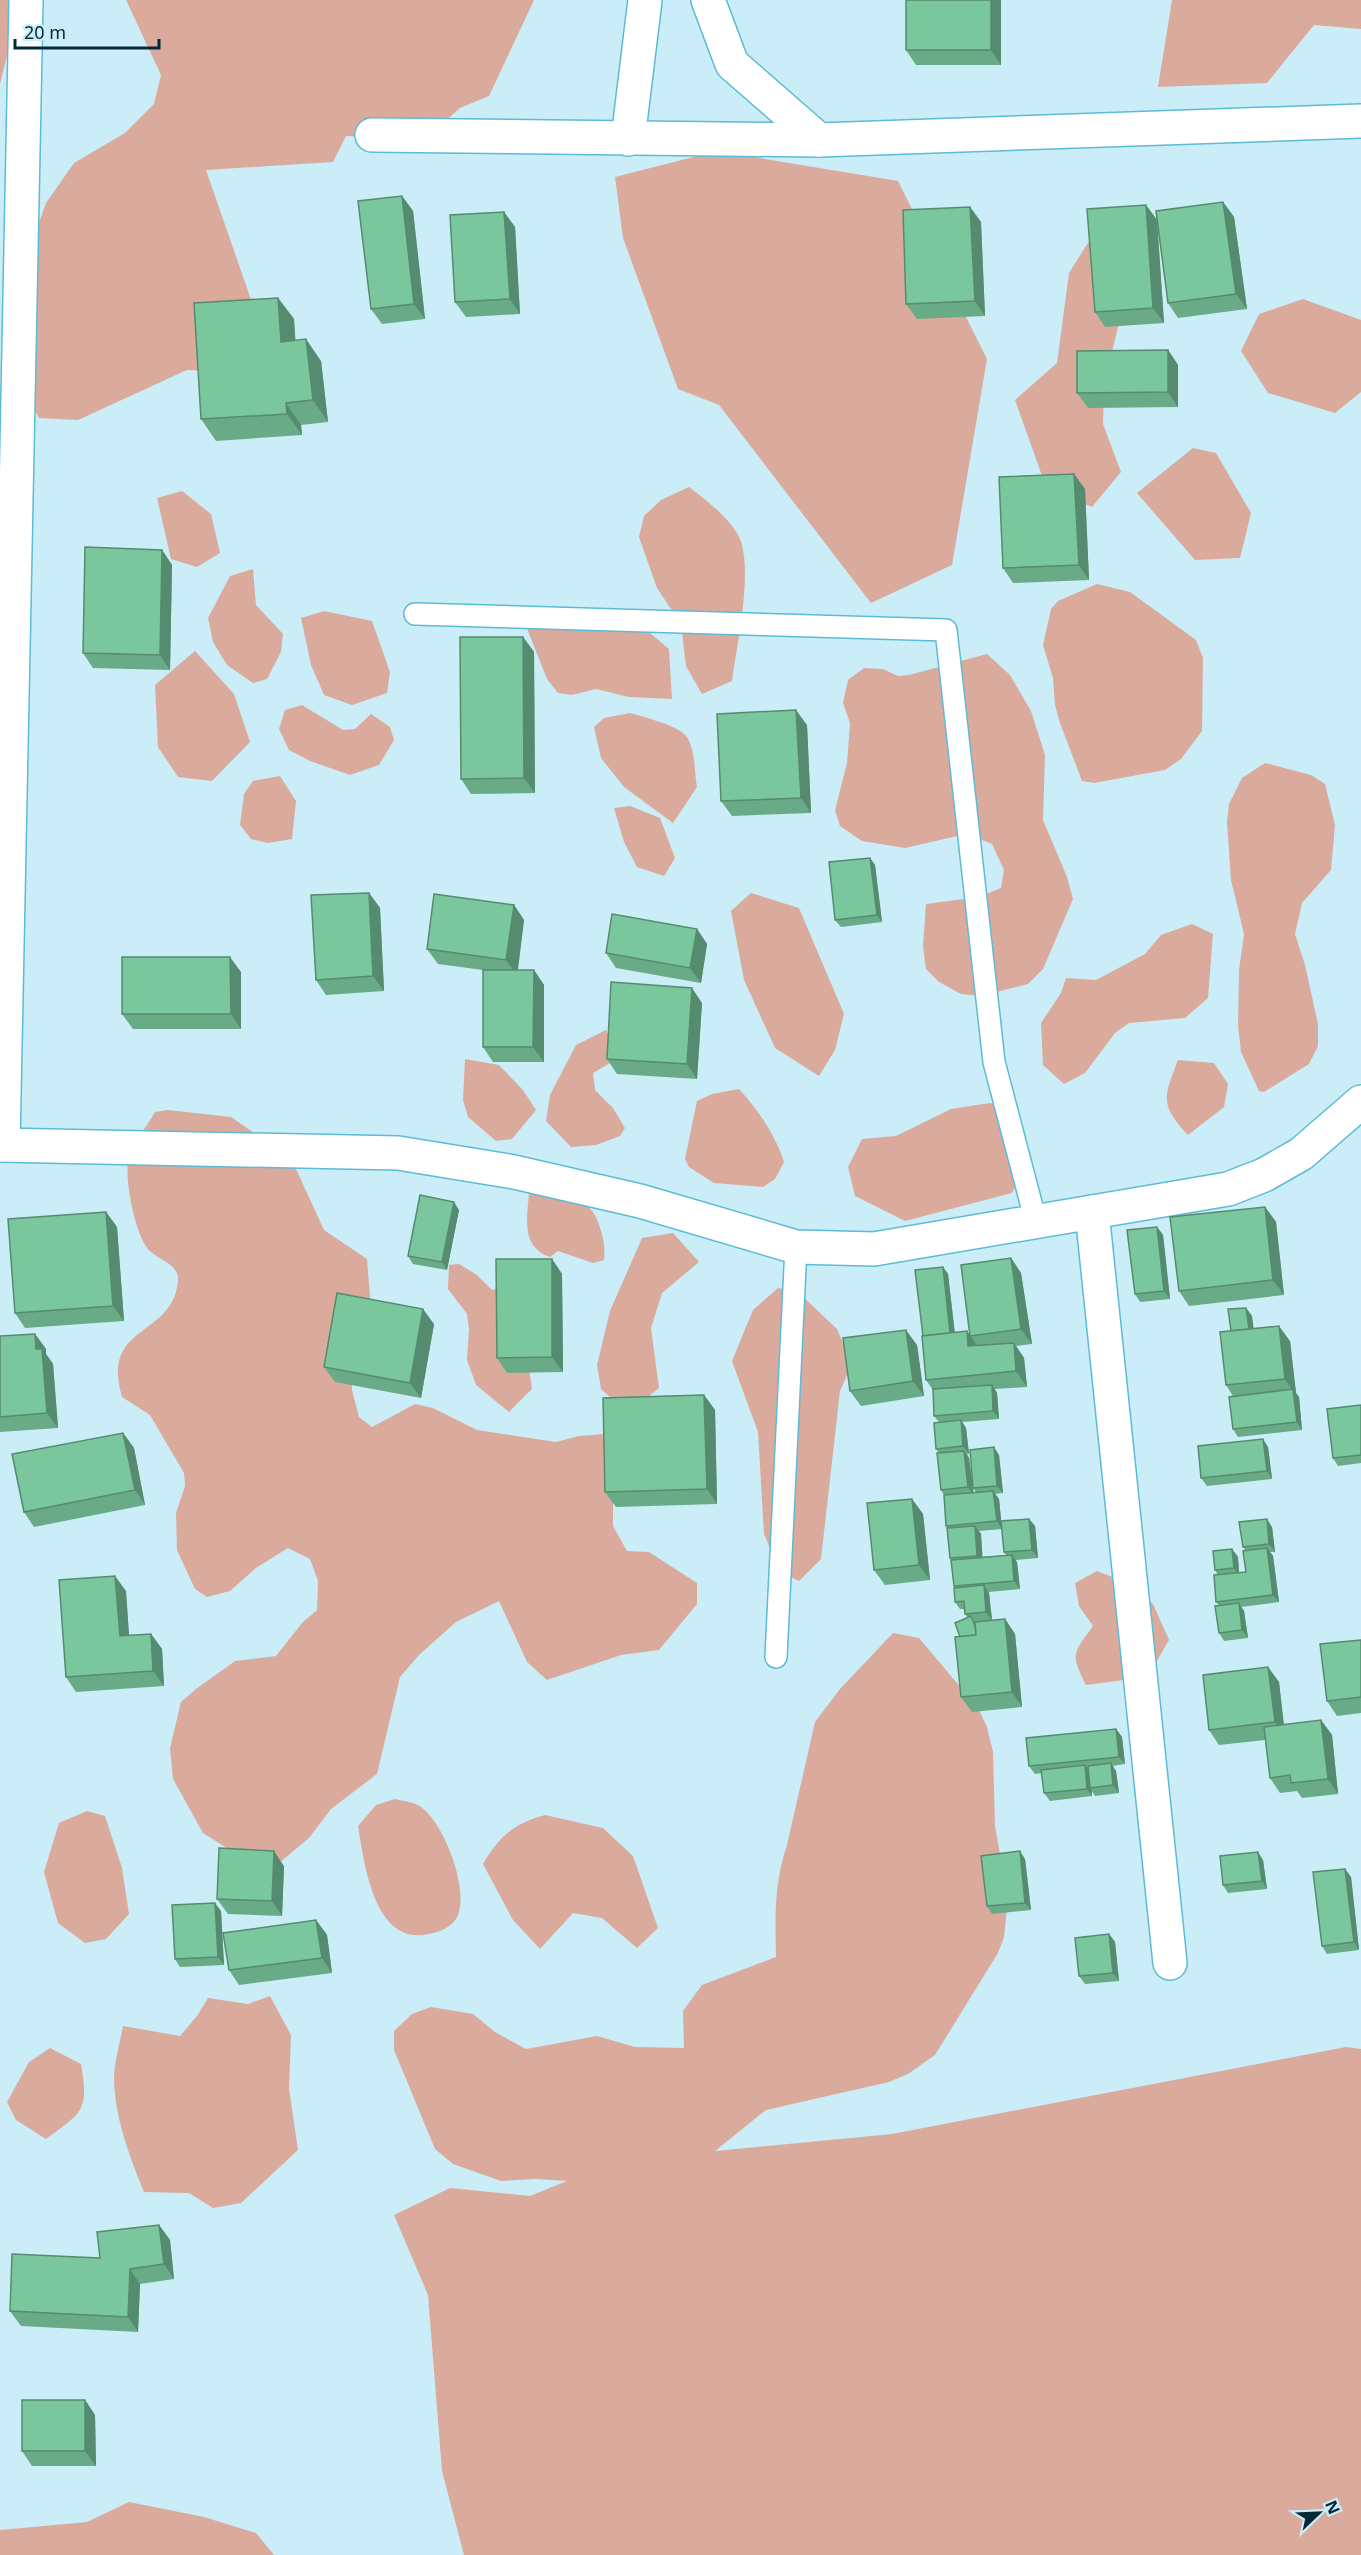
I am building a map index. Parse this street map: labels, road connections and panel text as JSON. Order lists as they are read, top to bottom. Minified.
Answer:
{"scale_bar":"20 m","north":"top right"}
